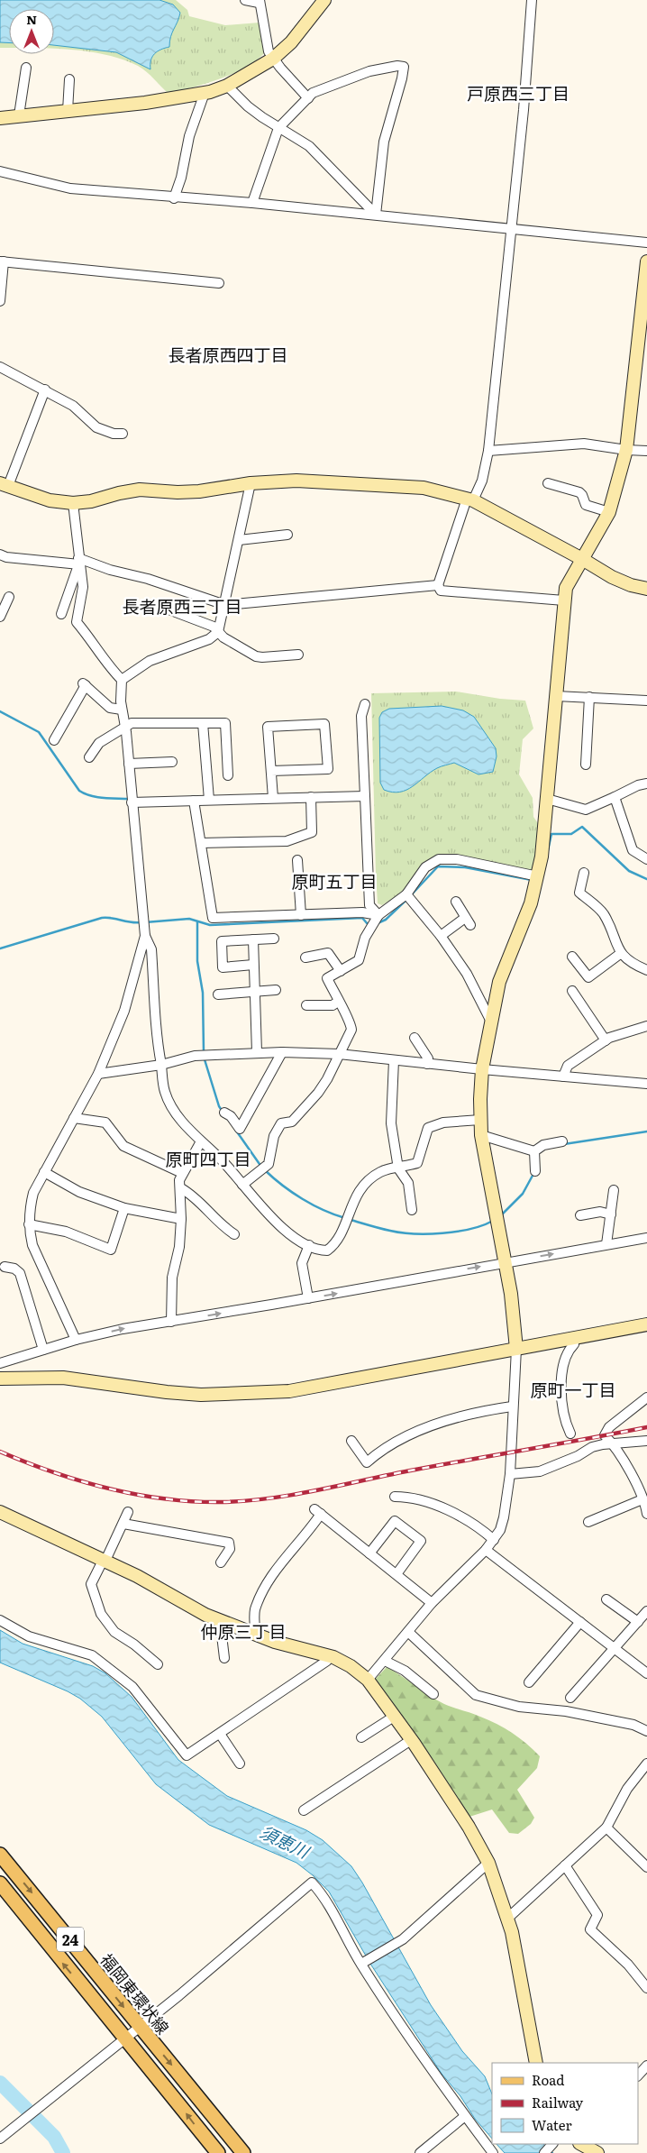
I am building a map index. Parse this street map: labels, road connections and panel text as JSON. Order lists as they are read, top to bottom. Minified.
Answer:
{"streets":{"main road":["24","福岡東環状線"]},"districts":["戸原西三丁目","長者原西四丁目","長者原西三丁目","原町五丁目","原町四丁目","原町一丁目","仲原三丁目"],"water":["須恵川"],"legend":["Road","Railway","Water"],"north":"top"}
